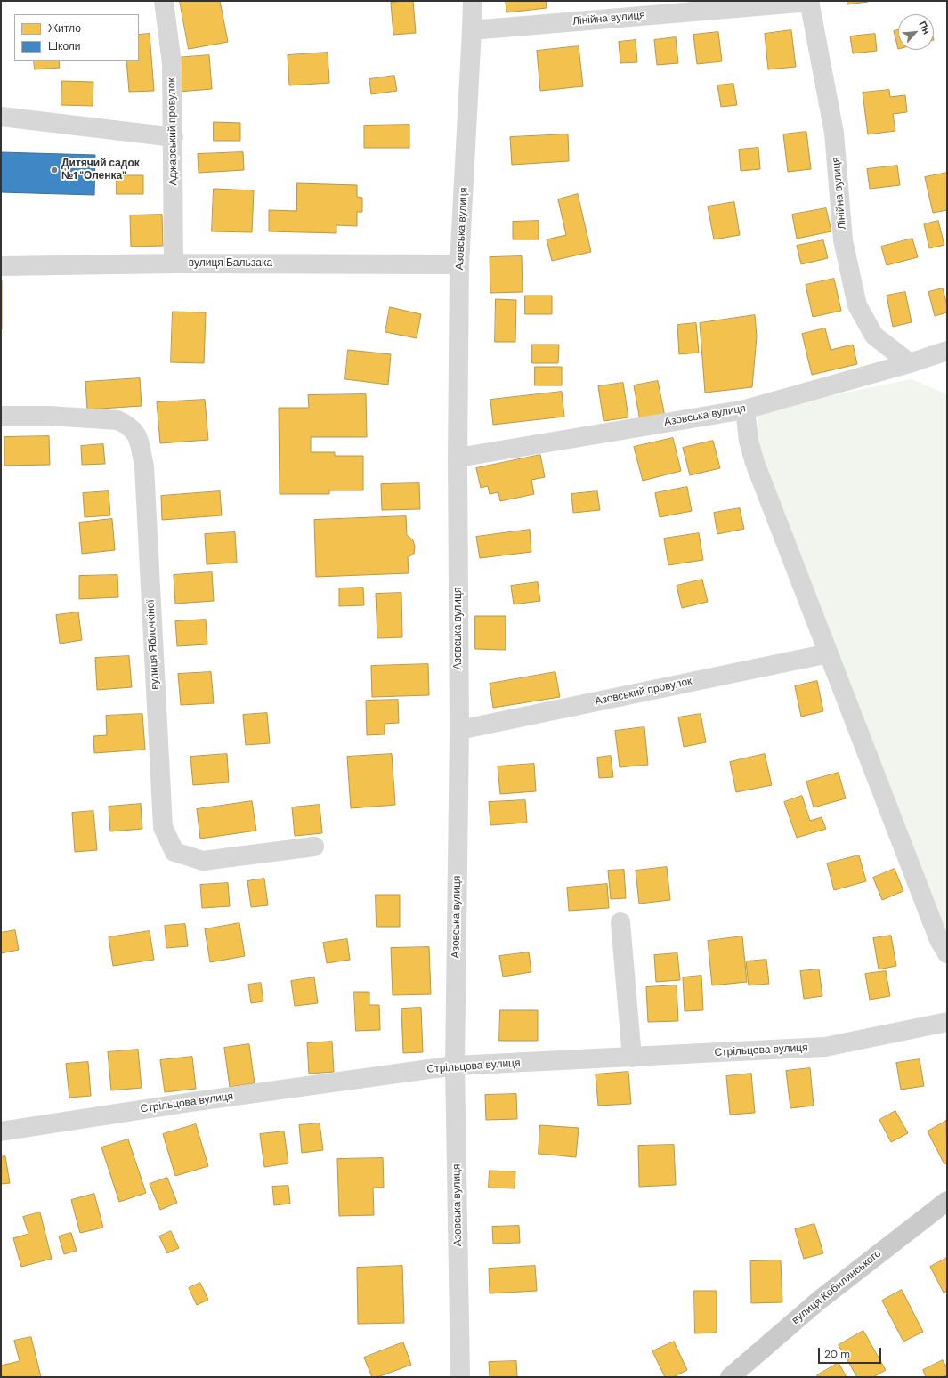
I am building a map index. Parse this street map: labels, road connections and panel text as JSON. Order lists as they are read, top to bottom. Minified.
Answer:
{"streets":{"main road":["вулиця Кобилянського"],"street":["Лінійна вулиця","Аджарський провулок","Азовська вулиця","вулиця Бальзака","вулиця Яблочкіної","Азовський провулок","Стрільцова вулиця"]},"crossings":[["Лінійна вулиця","Азовська вулиця"],["Аджарський провулок","вулиця Бальзака"],["Азовська вулиця","вулиця Бальзака"],["Азовська вулиця","Азовський провулок"],["Азовська вулиця","Стрільцова вулиця"]],"places":["Дитячий садок №1 \"Оленка\""],"legend":["Житло","Школи"],"scale_bar":"20 m","north":"top right"}
